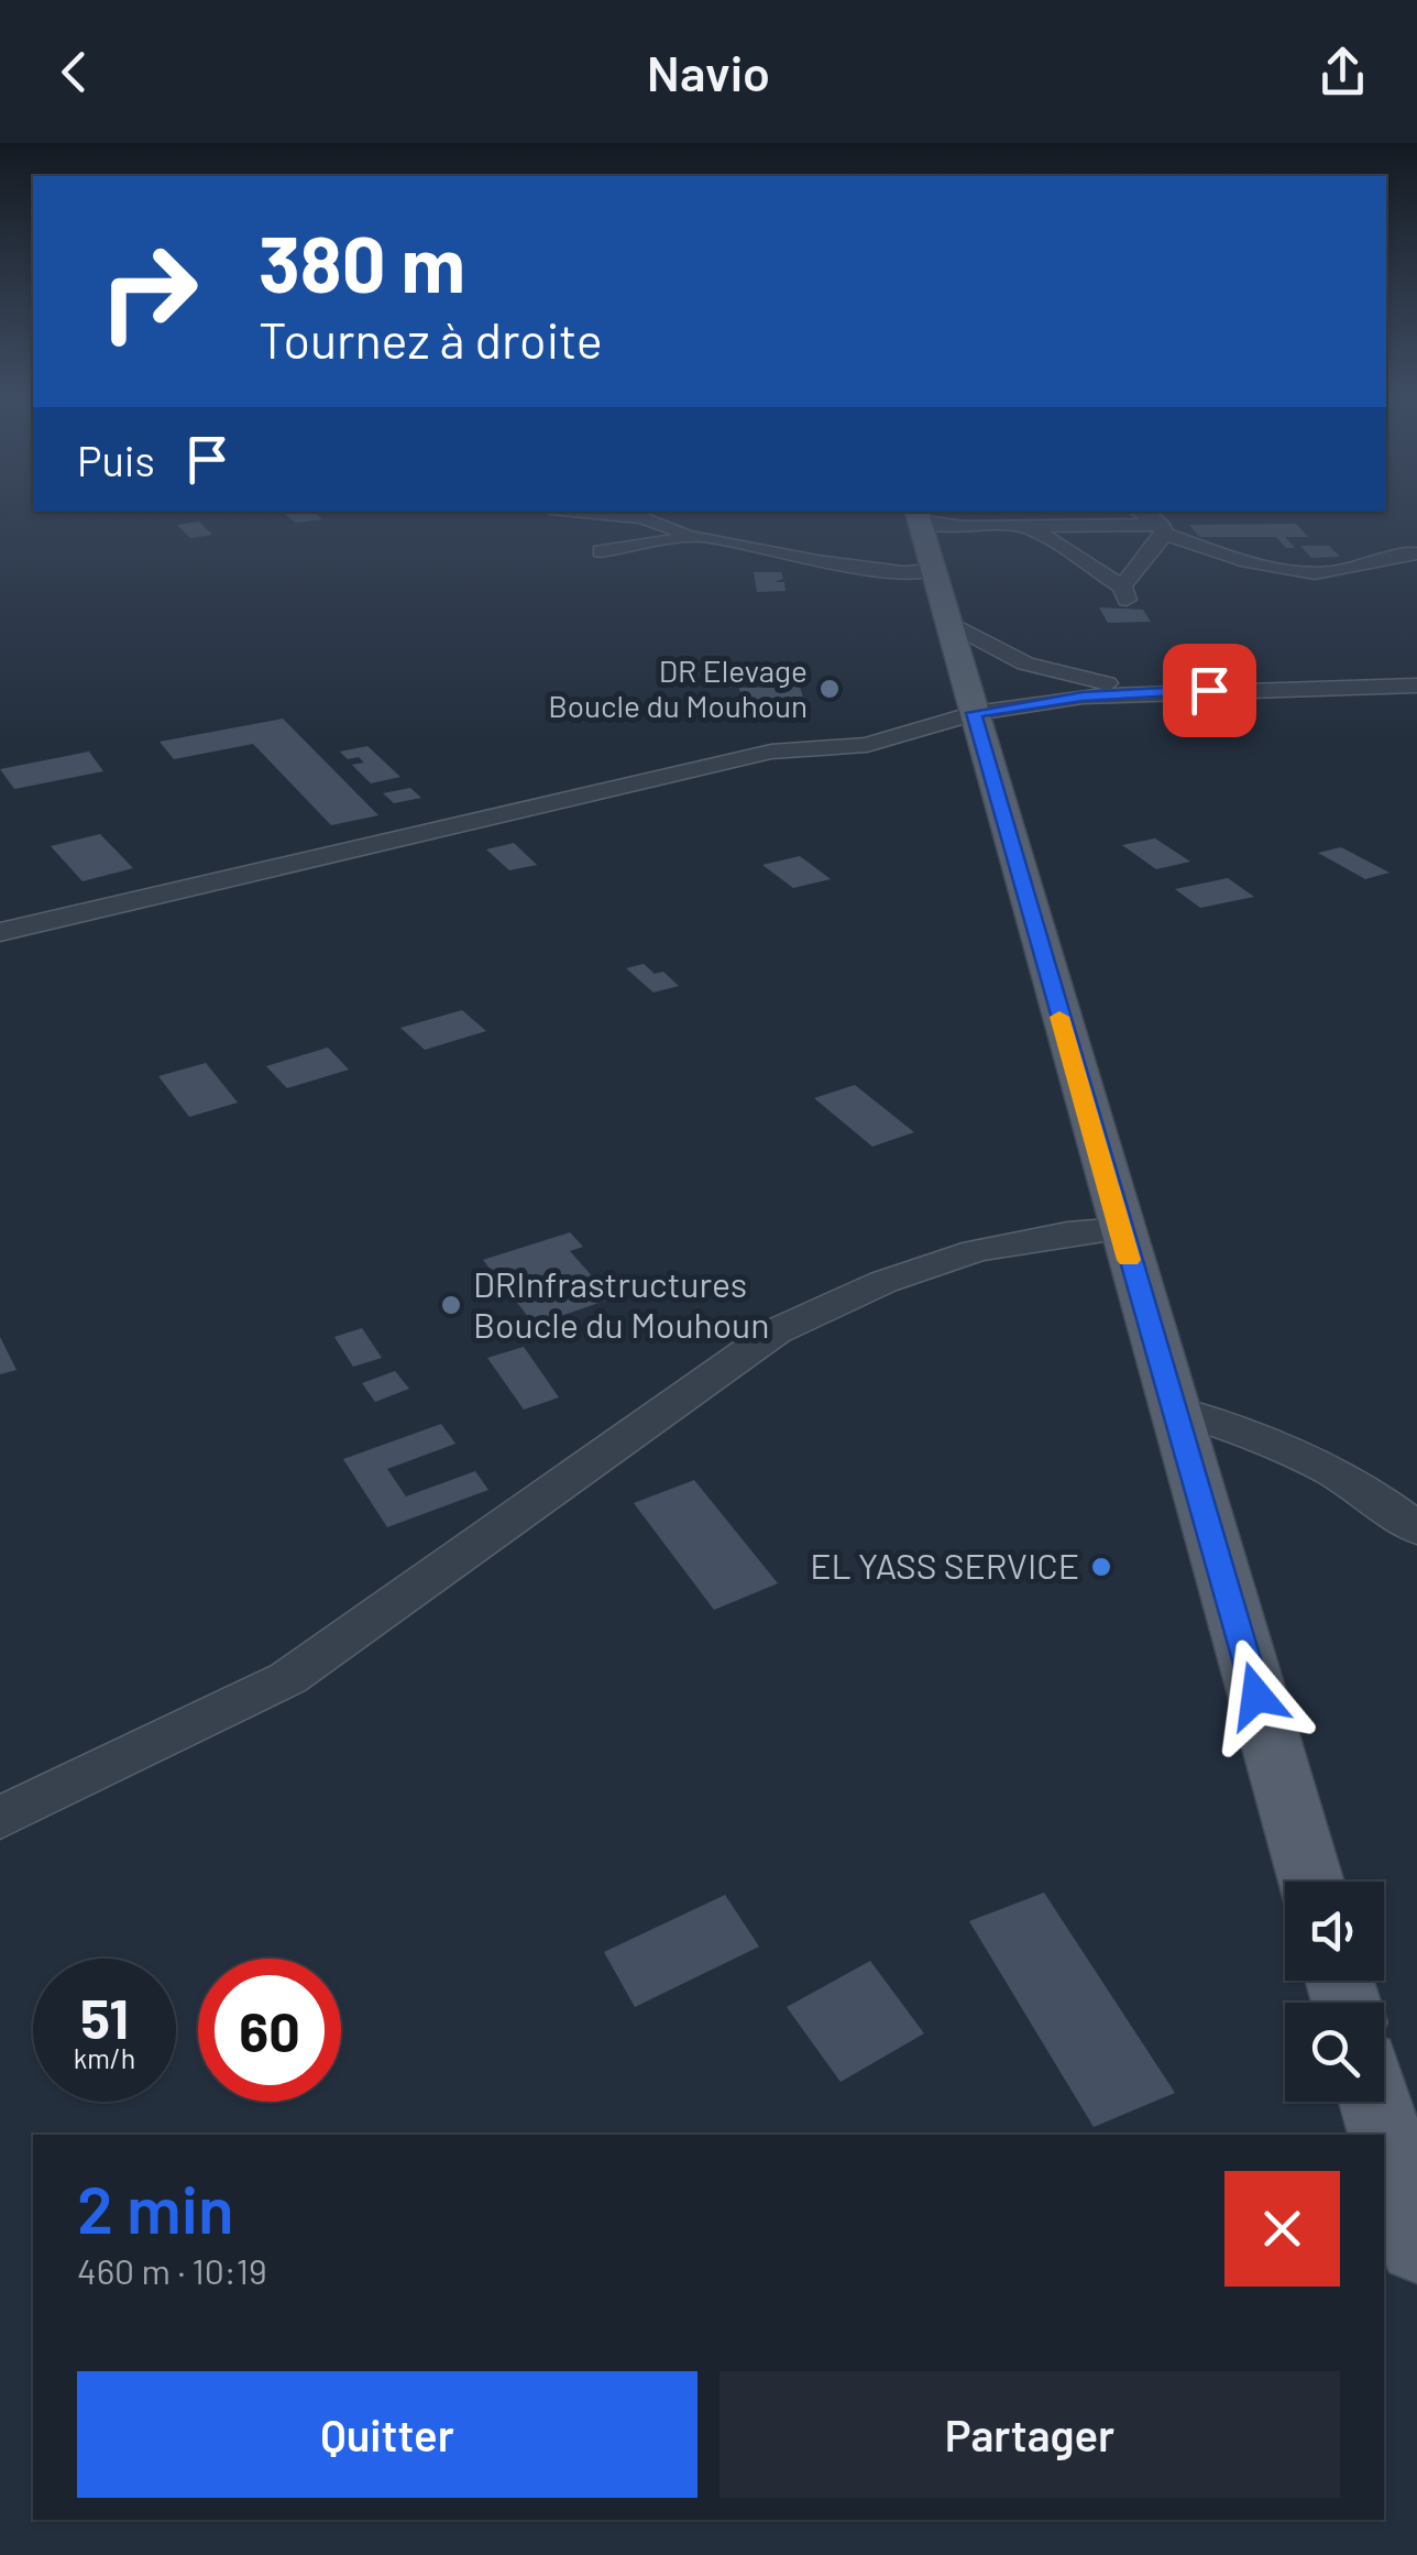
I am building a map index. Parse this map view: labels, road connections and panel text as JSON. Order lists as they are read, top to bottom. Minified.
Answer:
{"places":["DR Elevage Boucle du Mouhoun","DRInfrastructures Boucle du Mouhoun","EL YASS SERVICE"],"page":{"header":"Navio","turn":["380 m","Tournez à droite"],"then":"Puis","speed":"51 km/h","limit":"60","heading":["2 min","460 m · 10:19"],"buttons":["Quitter","Partager"]}}
